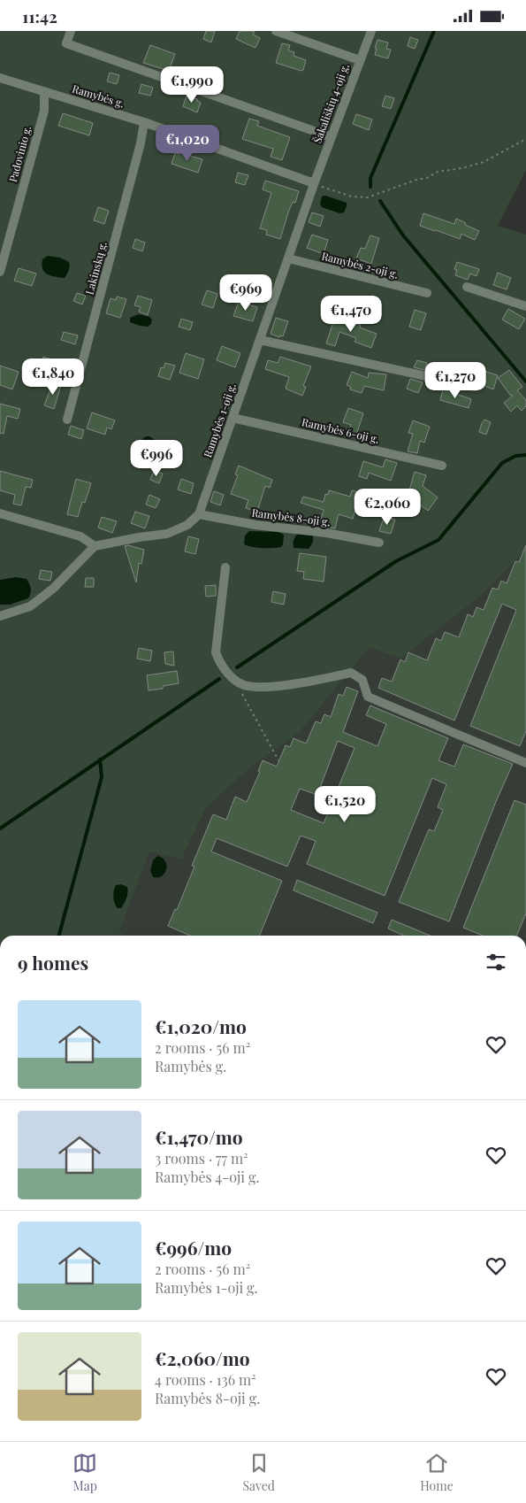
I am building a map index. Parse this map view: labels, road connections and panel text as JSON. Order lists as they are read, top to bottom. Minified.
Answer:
{"streets":{"street":["Ramybės g.","Šakališkių 4-oji g.","Padovinio g.","Ramybės 2-oji g.","Lakinskų g.","Ramybės 1-oji g.","Ramybės 6-oji g.","Ramybės 8-oji g."]},"crossings":[["Ramybės g.","Šakališkių 4-oji g."],["Ramybės g.","Padovinio g."],["Ramybės g.","Lakinskų g."],["Ramybės g.","Ramybės 1-oji g."],["Šakališkių 4-oji g.","Ramybės 1-oji g."],["Ramybės 2-oji g.","Ramybės 1-oji g."],["Ramybės 1-oji g.","Ramybės 6-oji g."],["Ramybės 1-oji g.","Ramybės 8-oji g."]],"page":{"status":"11:42","price":["€1,990","€1,020","€969","€1,470","€1,840","€1,270","€996","€2,060","€1,520"],"heading":"9 homes","list":[{"name":"€1,020/mo","note":"2 rooms · 56 m² · Ramybės g."},{"name":"€1,470/mo","note":"3 rooms · 77 m² · Ramybės 4-oji g."},{"name":"€996/mo","note":"2 rooms · 56 m² · Ramybės 1-oji g."},{"name":"€2,060/mo","note":"4 rooms · 136 m² · Ramybės 8-oji g."}],"tabs":["Map","Saved","Home"]}}
